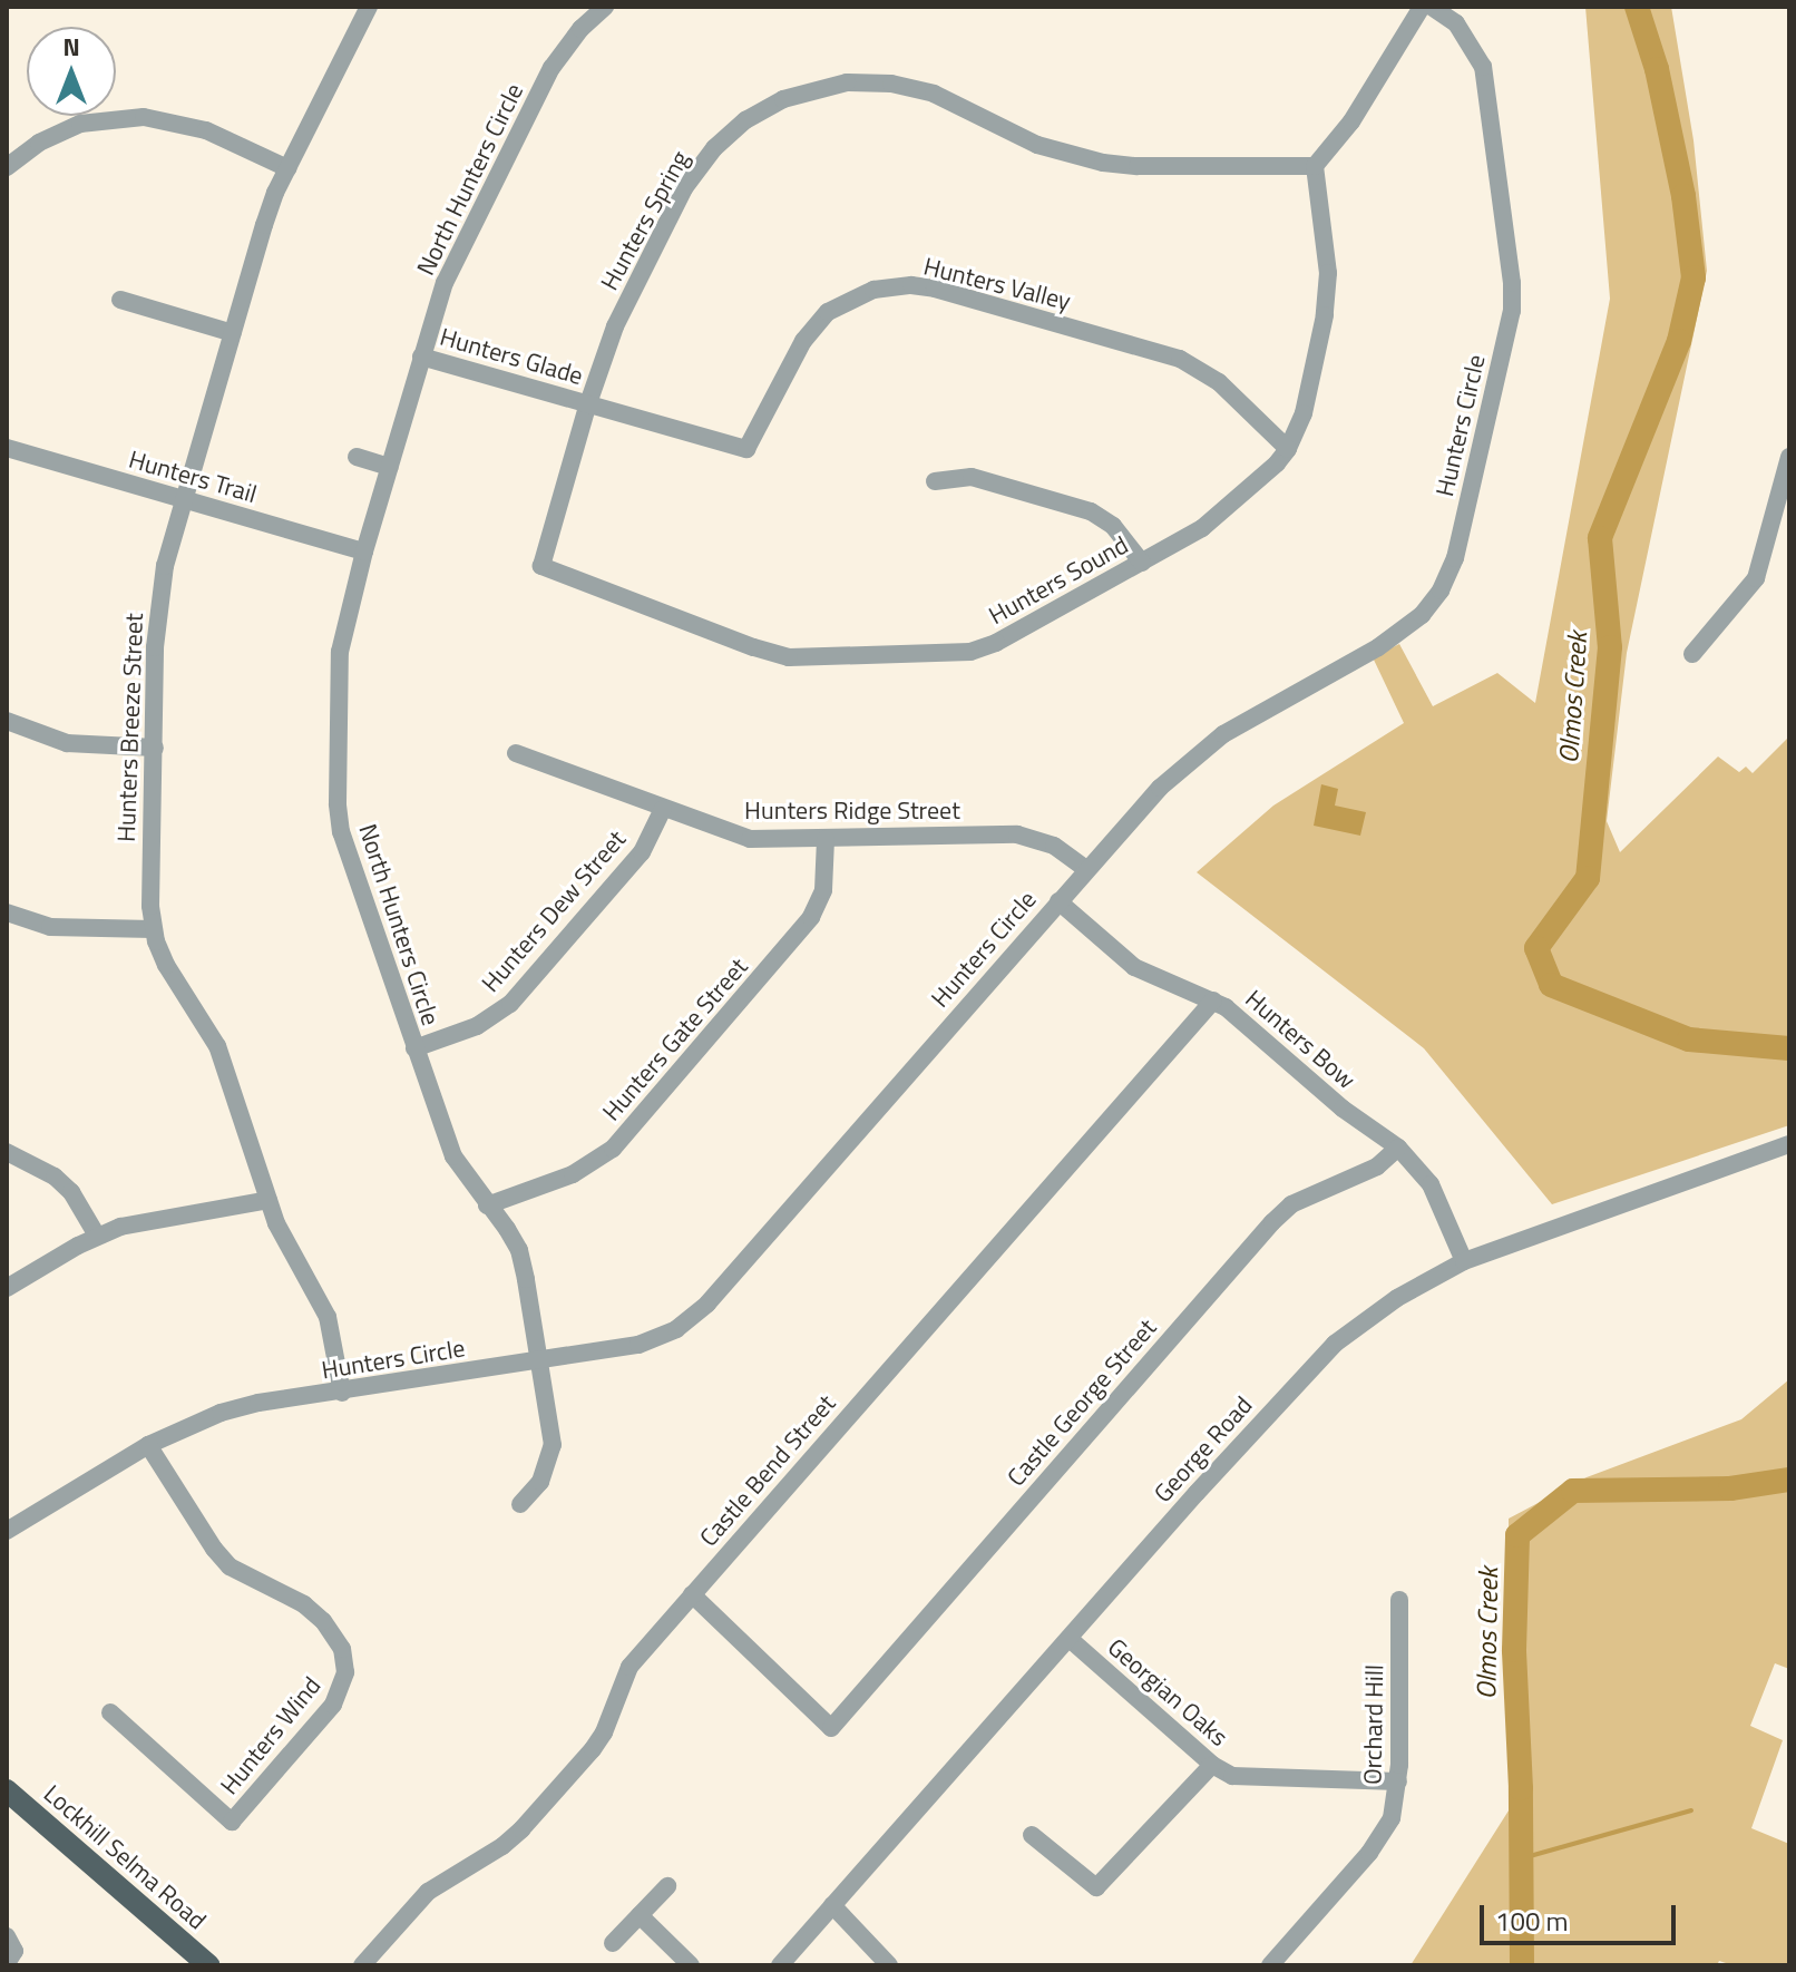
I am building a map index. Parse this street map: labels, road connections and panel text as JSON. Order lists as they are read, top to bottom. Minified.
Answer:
{"streets":{"main road":["Lockhill Selma Road"],"street":["North Hunters Circle","Hunters Spring","Hunters Valley","Hunters Glade","Hunters Circle","Hunters Trail","Hunters Sound","Hunters Breeze Street","Hunters Ridge Street","Hunters Dew Street","Hunters Gate Street","Hunters Bow","Castle George Street","George Road","Castle Bend Street","Georgian Oaks","Orchard Hill","Hunters Wind"]},"crossings":[["North Hunters Circle","Hunters Glade"],["North Hunters Circle","Hunters Circle"],["North Hunters Circle","Hunters Trail"],["North Hunters Circle","Hunters Dew Street"],["North Hunters Circle","Hunters Gate Street"],["Hunters Spring","Hunters Valley"],["Hunters Spring","Hunters Glade"],["Hunters Spring","Hunters Sound"],["Hunters Valley","Hunters Glade"],["Hunters Valley","Hunters Sound"],["Hunters Circle","Hunters Breeze Street"],["Hunters Circle","Hunters Ridge Street"],["Hunters Circle","Hunters Bow"],["Hunters Circle","Hunters Wind"],["Hunters Trail","Hunters Breeze Street"],["Hunters Ridge Street","Hunters Dew Street"],["Hunters Ridge Street","Hunters Gate Street"],["Hunters Bow","Castle George Street"],["Hunters Bow","George Road"],["Hunters Bow","Castle Bend Street"],["Castle George Street","Castle Bend Street"],["George Road","Georgian Oaks"],["Georgian Oaks","Orchard Hill"]],"water":["Olmos Creek"],"scale_bar":"100 m","north":"top"}
